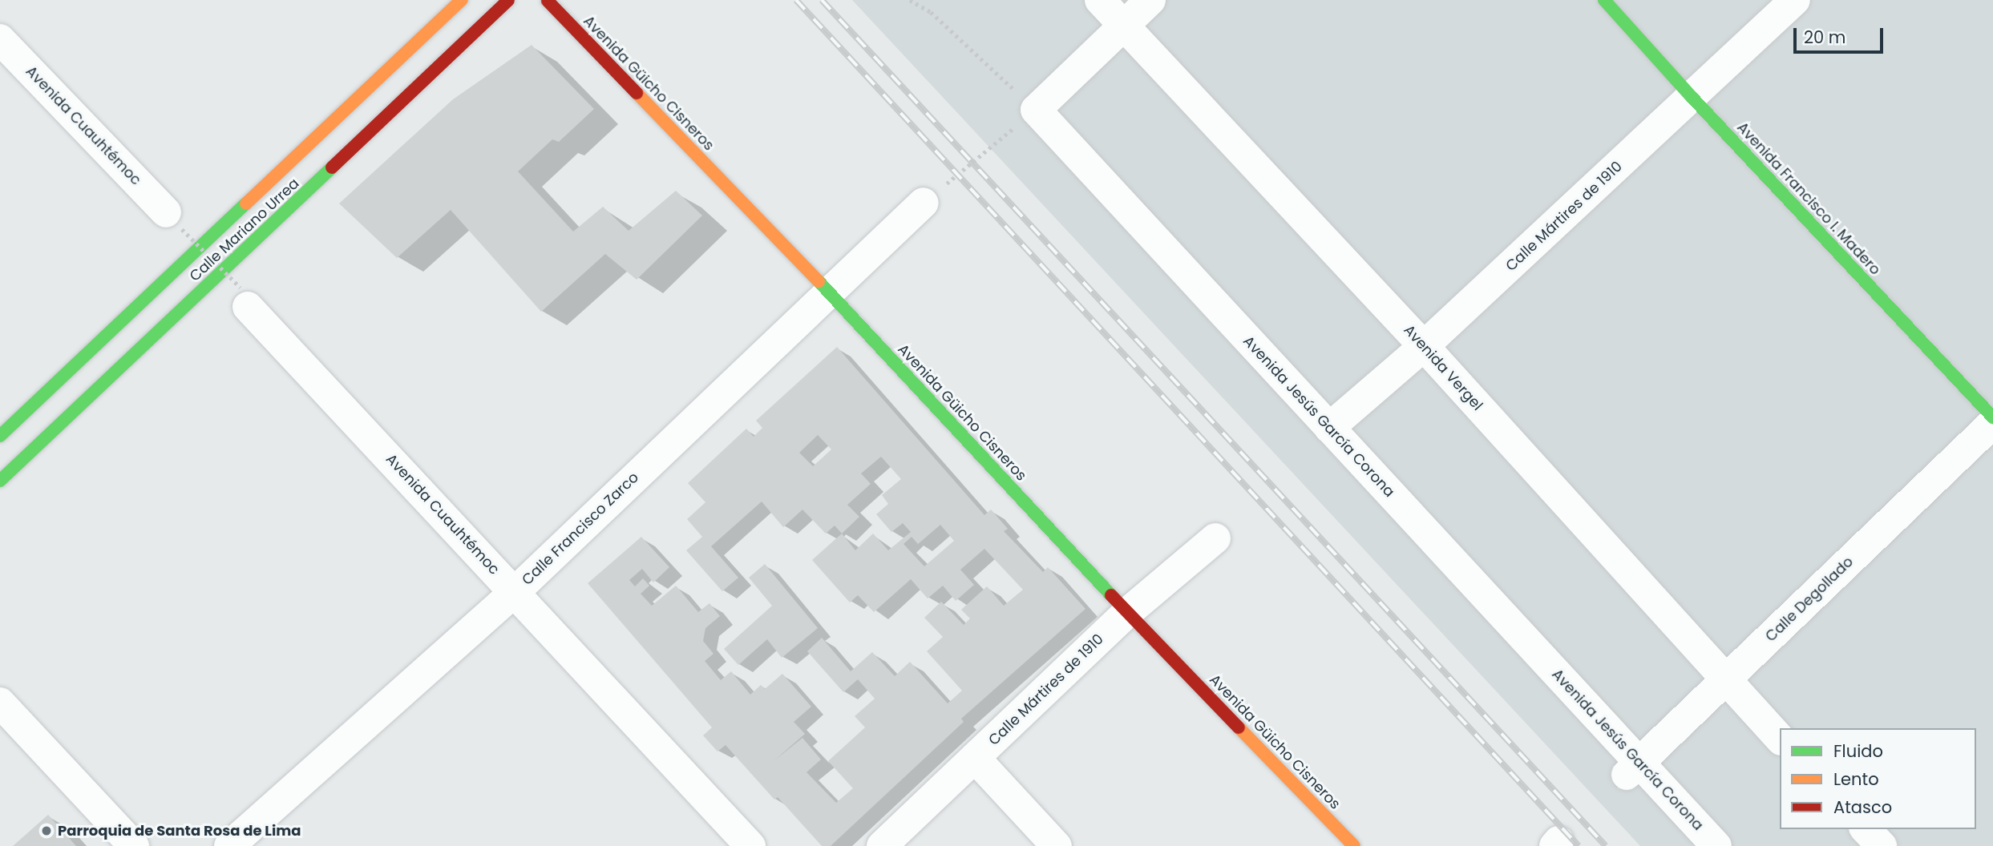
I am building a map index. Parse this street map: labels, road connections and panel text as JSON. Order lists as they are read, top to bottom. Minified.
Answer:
{"streets":{"main road":["Avenida Güicho Cisneros","Avenida Francisco I. Madero","Calle Mariano Urrea"],"street":["Avenida Cuauhtémoc","Calle Mártires de 1910","Avenida Vergel","Avenida Jesús García Corona","Calle Francisco Zarco","Calle Degollado"]},"crossings":[["Avenida Güicho Cisneros","Calle Mártires de 1910"],["Avenida Güicho Cisneros","Calle Francisco Zarco"],["Avenida Cuauhtémoc","Calle Francisco Zarco"],["Avenida Francisco I. Madero","Calle Mártires de 1910"],["Calle Mártires de 1910","Avenida Vergel"],["Calle Mártires de 1910","Avenida Jesús García Corona"],["Avenida Vergel","Calle Degollado"],["Avenida Jesús García Corona","Calle Degollado"]],"places":["Parroquia de Santa Rosa de Lima"],"legend":["Fluido","Lento","Atasco"],"scale_bar":"20 m"}
